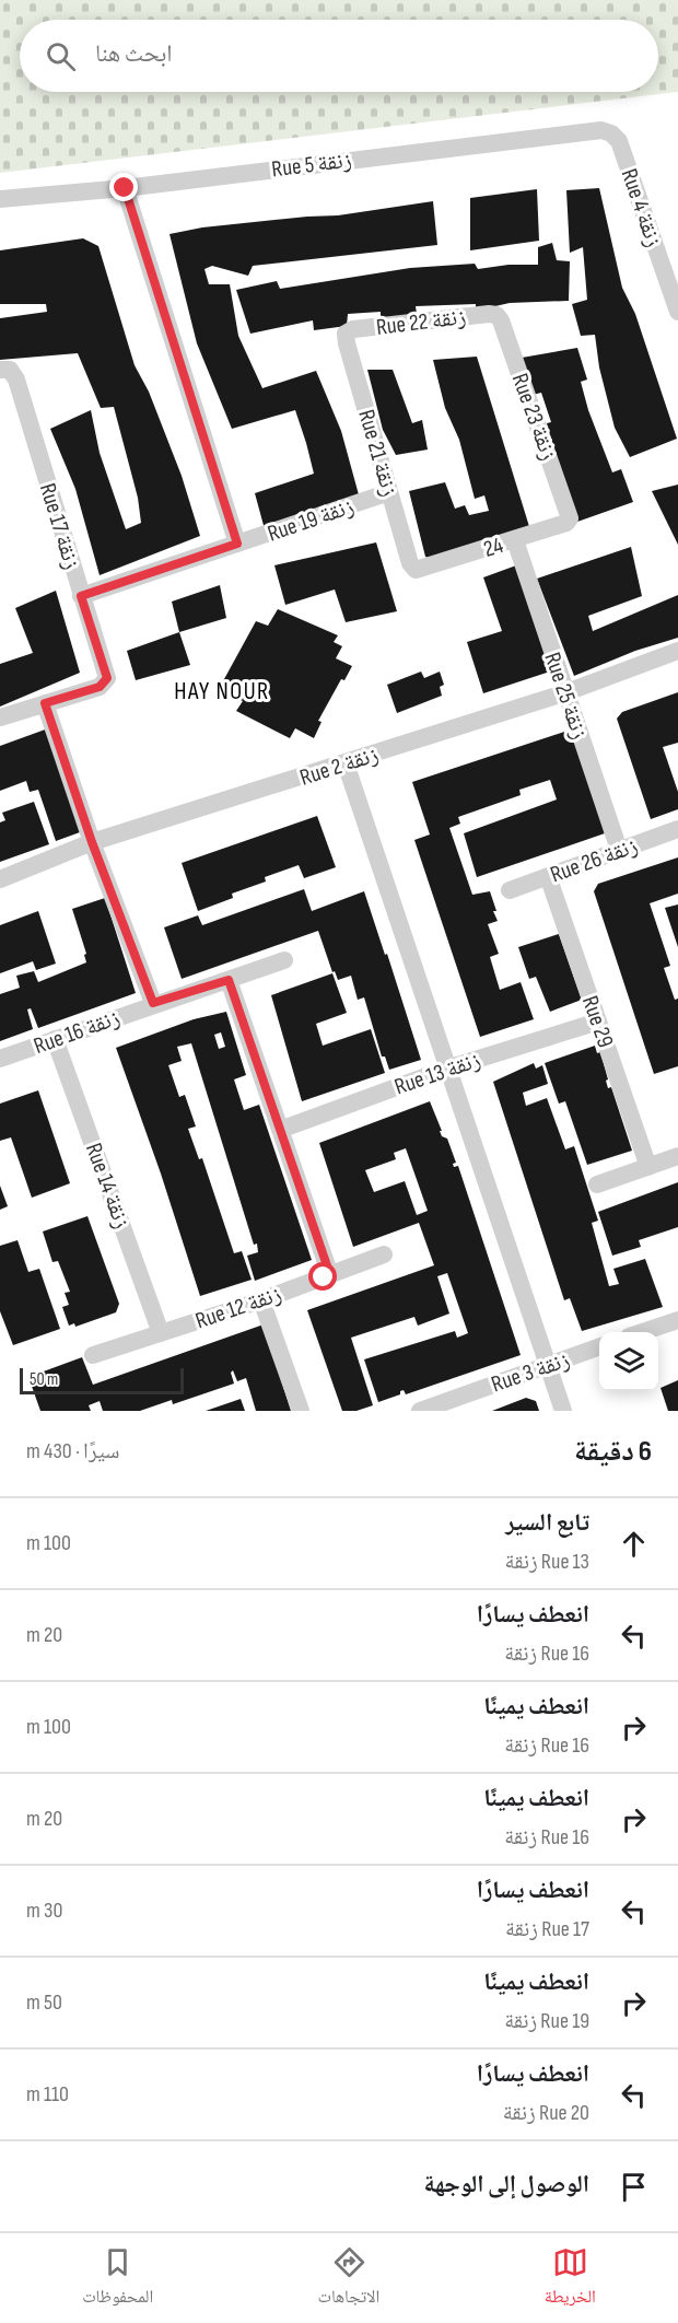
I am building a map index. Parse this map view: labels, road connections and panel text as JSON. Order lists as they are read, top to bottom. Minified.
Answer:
{"streets":{"street":["Rue 5 زنقة","Rue 4 زنقة","Rue 22 زنقة","Rue 23 زنقة","Rue 21 زنقة","Rue 19 زنقة","Rue 17 زنقة","24","Rue 25 زنقة","Rue 2 زنقة","Rue 26 زنقة","Rue 29","Rue 16 زنقة","Rue 13 زنقة","Rue 14 زنقة","Rue 12 زنقة","Rue 3 زنقة"]},"crossings":[["Rue 5 زنقة","Rue 4 زنقة"],["Rue 22 زنقة","Rue 23 زنقة"],["Rue 22 زنقة","Rue 21 زنقة"],["Rue 23 زنقة","24"],["Rue 21 زنقة","Rue 19 زنقة"],["Rue 21 زنقة","24"],["Rue 19 زنقة","Rue 17 زنقة"],["24","Rue 25 زنقة"],["Rue 25 زنقة","Rue 2 زنقة"],["Rue 25 زنقة","Rue 26 زنقة"],["Rue 26 زنقة","Rue 29"],["Rue 29","Rue 13 زنقة"],["Rue 16 زنقة","Rue 14 زنقة"],["Rue 14 زنقة","Rue 12 زنقة"]],"districts":["HAY NOUR"],"scale_bar":"50 m","page":{"search":"ابحث هنا","scale":"50 m","heading":["6 دقيقة","سيرًا · 430 m"],"list":[["تابع السير","Rue 13 زنقة","100 m"],["انعطف يسارًا","Rue 16 زنقة","20 m"],["انعطف يمينًا","Rue 16 زنقة","100 m"],["انعطف يمينًا","Rue 16 زنقة","20 m"],["انعطف يسارًا","Rue 17 زنقة","30 m"],["انعطف يمينًا","Rue 19 زنقة","50 m"],["انعطف يسارًا","Rue 20 زنقة","110 m"],"الوصول إلى الوجهة"],"nav":["الخريطة","الاتجاهات","المحفوظات"]}}
